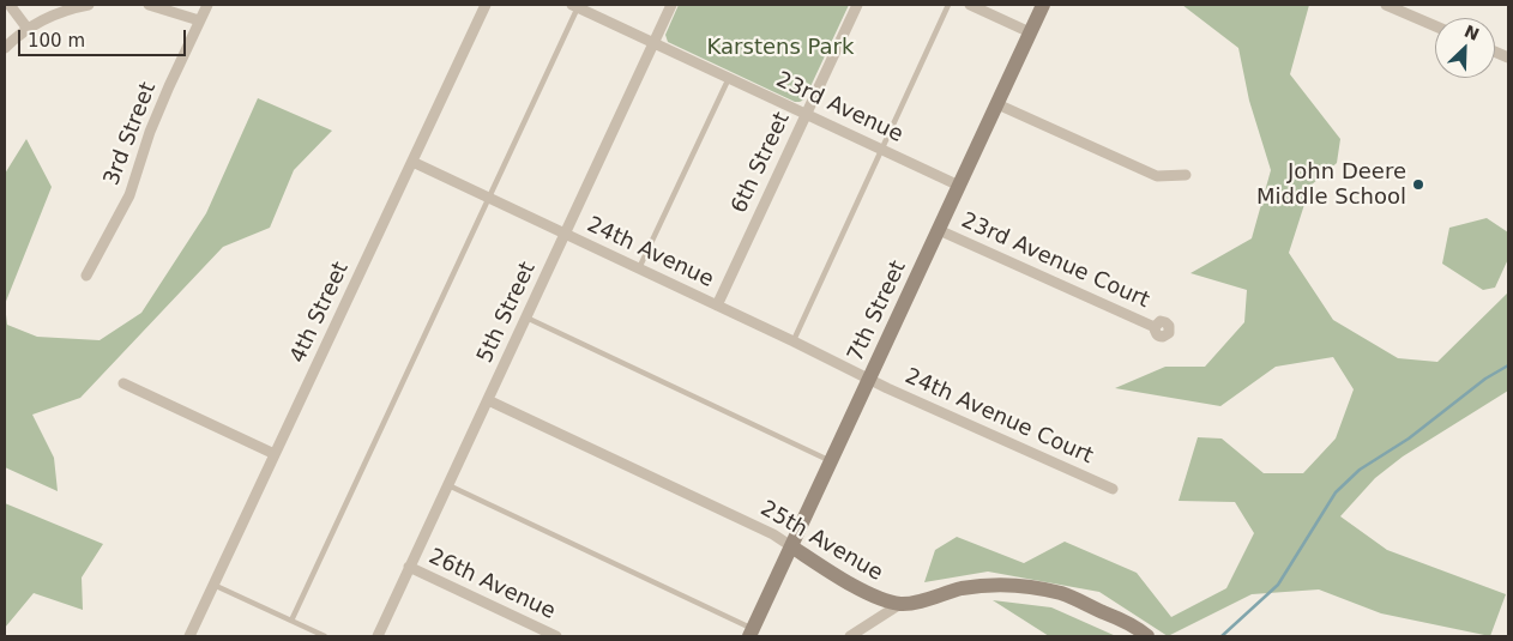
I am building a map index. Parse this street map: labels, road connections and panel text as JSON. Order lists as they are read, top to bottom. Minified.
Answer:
{"streets":{"street":["23rd Avenue","3rd Street","6th Street","24th Avenue","23rd Avenue Court","7th Street","4th Street","5th Street","24th Avenue Court","25th Avenue","26th Avenue"]},"crossings":[["23rd Avenue","6th Street"],["23rd Avenue","7th Street"],["23rd Avenue","5th Street"],["6th Street","24th Avenue"],["24th Avenue","7th Street"],["24th Avenue","4th Street"],["24th Avenue","5th Street"],["24th Avenue","24th Avenue Court"],["23rd Avenue Court","7th Street"],["7th Street","24th Avenue Court"],["7th Street","25th Avenue"],["5th Street","25th Avenue"],["5th Street","26th Avenue"]],"parks":["Karstens Park"],"places":["John Deere Middle School"],"scale_bar":"100 m","north":"top right"}
